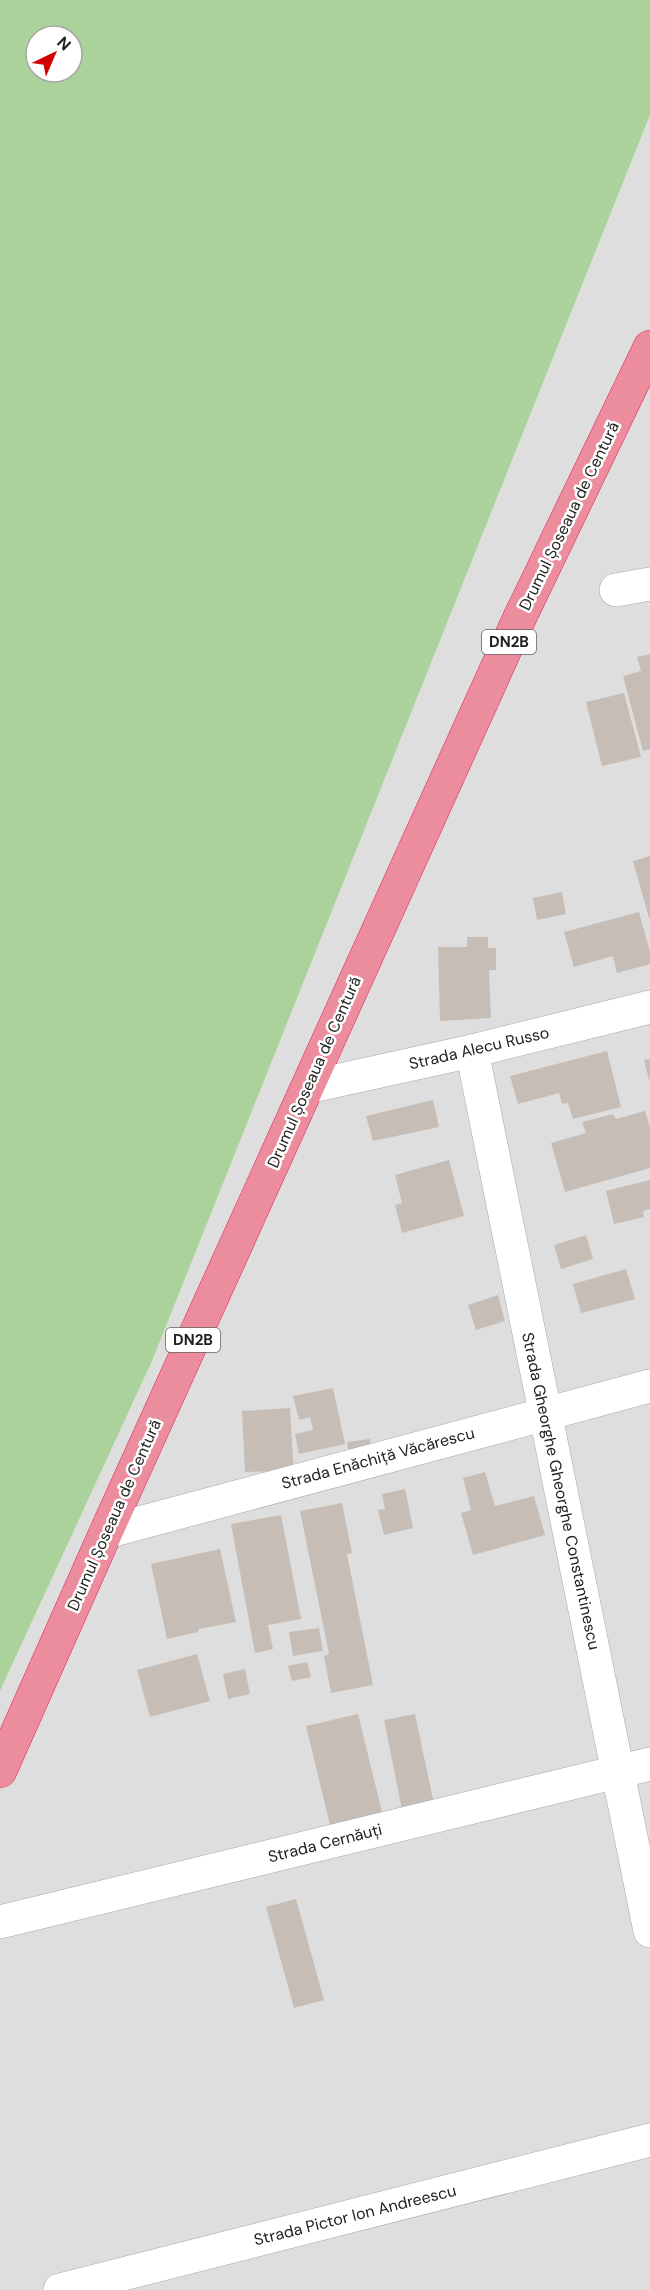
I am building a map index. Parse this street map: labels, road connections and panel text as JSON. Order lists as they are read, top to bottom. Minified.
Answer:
{"streets":{"highway":["Drumul Șoseaua de Centură","DN2B"],"street":["Strada Alecu Russo","Strada Enăchiță Văcărescu","Strada Gheorghe Gheorghe Constantinescu","Strada Cernăuți","Strada Pictor Ion Andreescu"]},"crossings":[["Drumul Șoseaua de Centură","Strada Alecu Russo"],["Drumul Șoseaua de Centură","Strada Enăchiță Văcărescu"],["Strada Alecu Russo","Strada Gheorghe Gheorghe Constantinescu"],["Strada Enăchiță Văcărescu","Strada Gheorghe Gheorghe Constantinescu"],["Strada Gheorghe Gheorghe Constantinescu","Strada Cernăuți"]],"north":"top right"}
